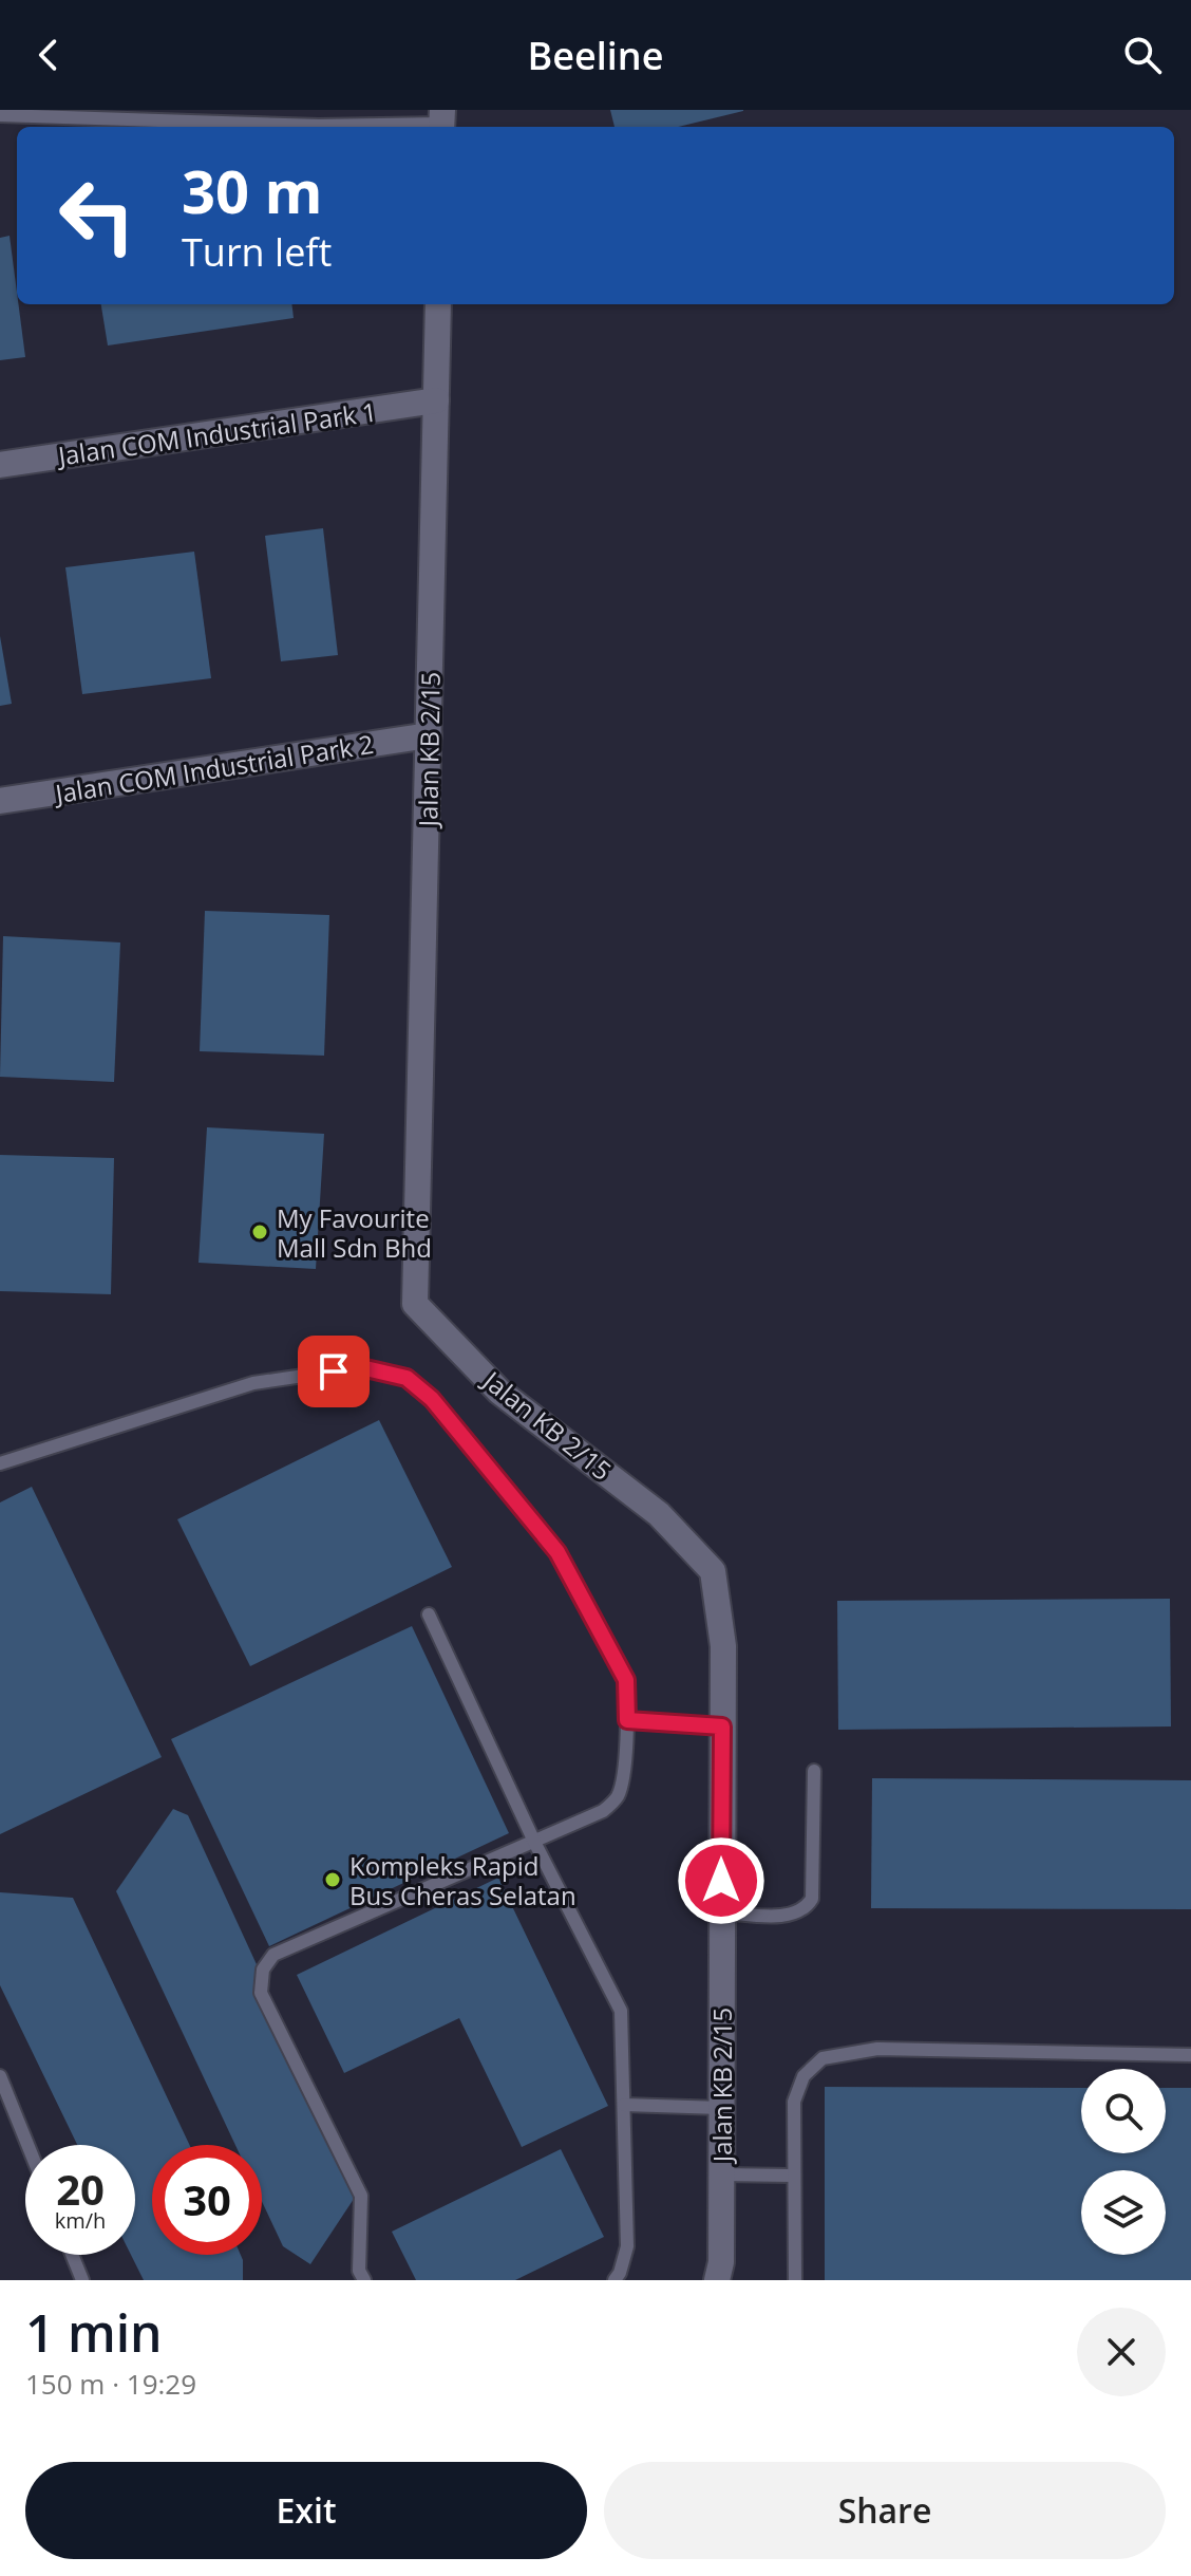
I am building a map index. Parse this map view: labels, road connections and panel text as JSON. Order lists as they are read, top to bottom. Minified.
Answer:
{"streets":{"street":["Jalan COM Industrial Park 1","Jalan KB 2/15","Jalan COM Industrial Park 2"]},"crossings":[["Jalan COM Industrial Park 1","Jalan KB 2/15"],["Jalan KB 2/15","Jalan COM Industrial Park 2"]],"places":["My Favourite Mall Sdn Bhd","Kompleks Rapid Bus Cheras Selatan"],"page":{"header":"Beeline","turn":["30 m","Turn left"],"speed":"20 km/h","limit":"30","heading":["1 min","150 m · 19:29"],"buttons":["Exit","Share"]}}
